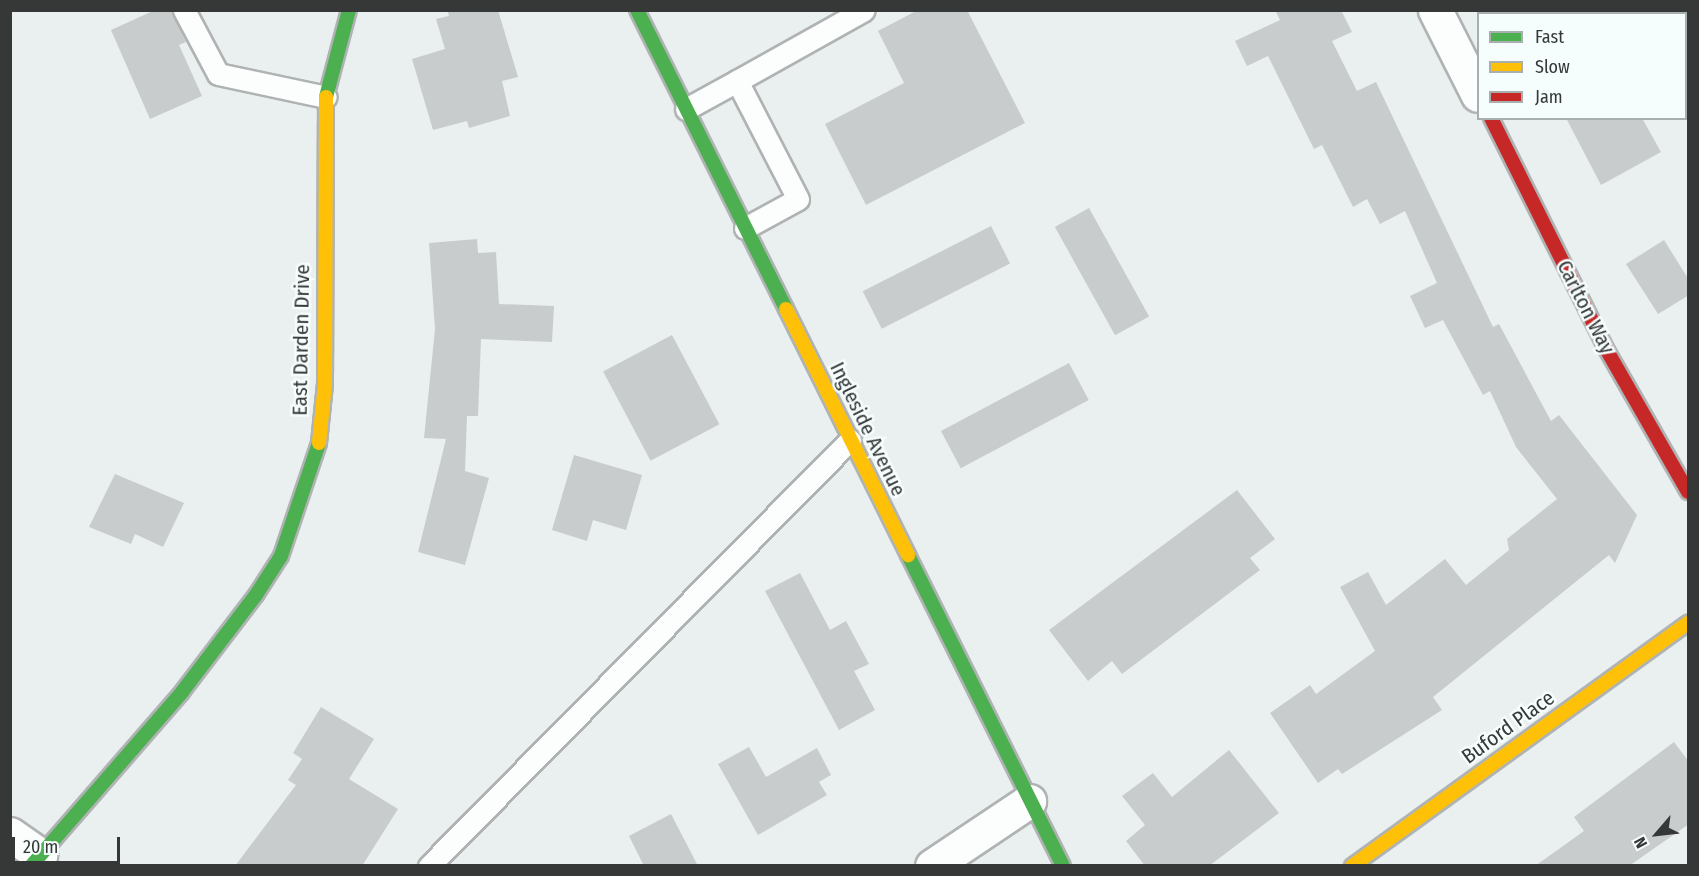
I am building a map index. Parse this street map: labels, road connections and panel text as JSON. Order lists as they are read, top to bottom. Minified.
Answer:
{"streets":{"street":["Carlton Way","East Darden Drive","Ingleside Avenue","Buford Place"]},"legend":["Fast","Slow","Jam"],"scale_bar":"20 m","north":"bottom left"}
